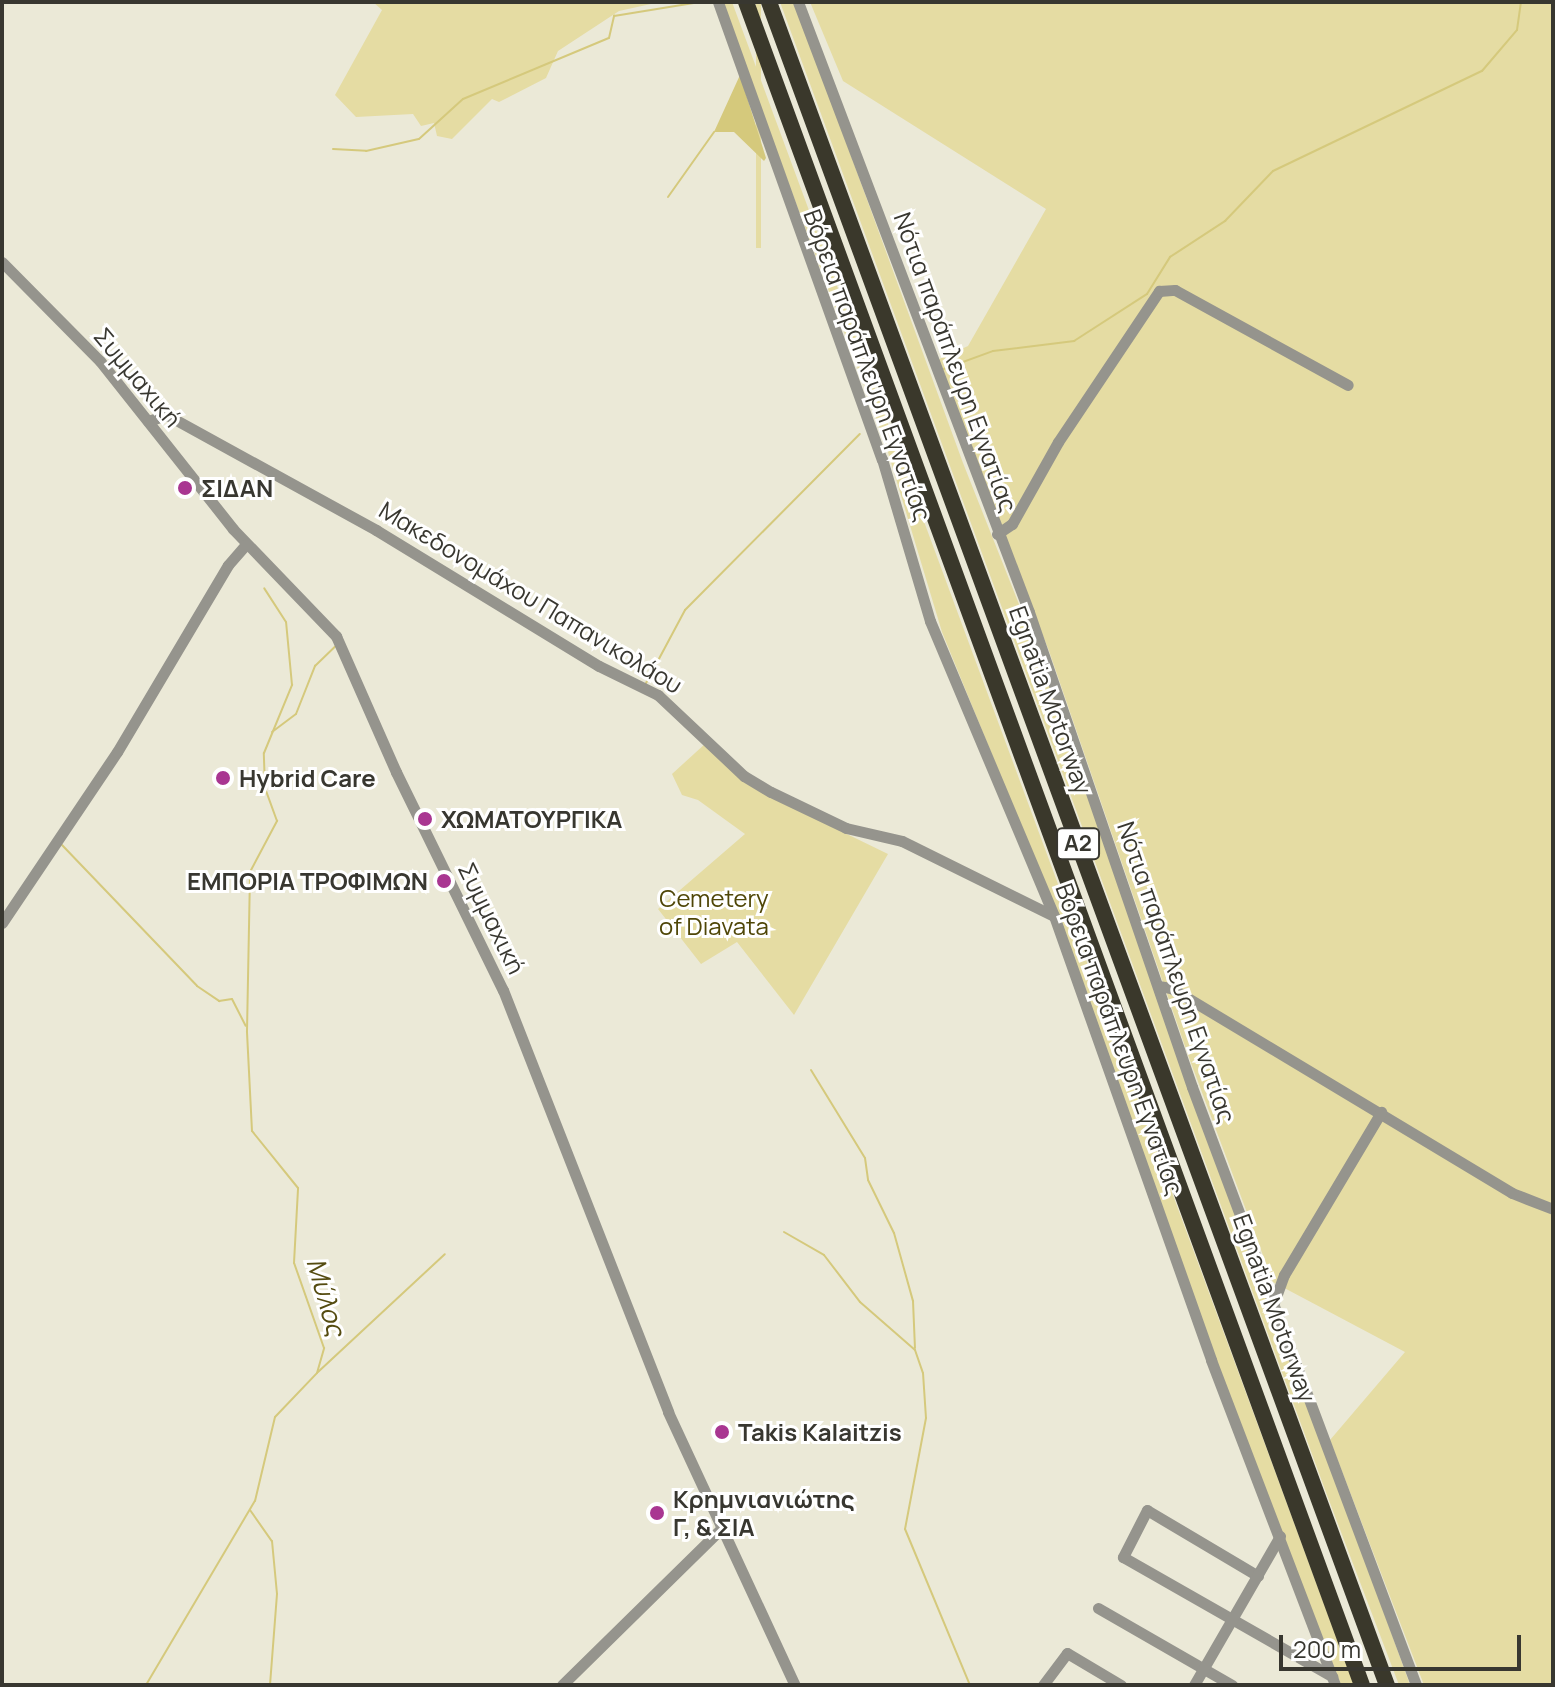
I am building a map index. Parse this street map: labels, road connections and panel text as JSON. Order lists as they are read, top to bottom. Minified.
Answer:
{"streets":{"highway":["Egnatia Motorway","Α2"],"street":["Νότια παράπλευρη Εγνατίας","Βόρεια παράπλευρη Εγνατίας","Συμμαχική","Μακεδονομάχου Παπανικολάου"]},"crossings":[["Βόρεια παράπλευρη Εγνατίας","Μακεδονομάχου Παπανικολάου"],["Συμμαχική","Μακεδονομάχου Παπανικολάου"]],"water":["Μύλος"],"parks":["Cemetery of Diavata"],"places":["ΣΙΔΑΝ","Hybrid Care","ΧΩΜΑΤΟΥΡΓΙΚΑ","ΕΜΠΟΡΙΑ ΤΡΟΦΙΜΩΝ","Takis Kalaitzis","Κρημνιανιώτης Γ, & ΣΙΑ"],"scale_bar":"200 m"}
